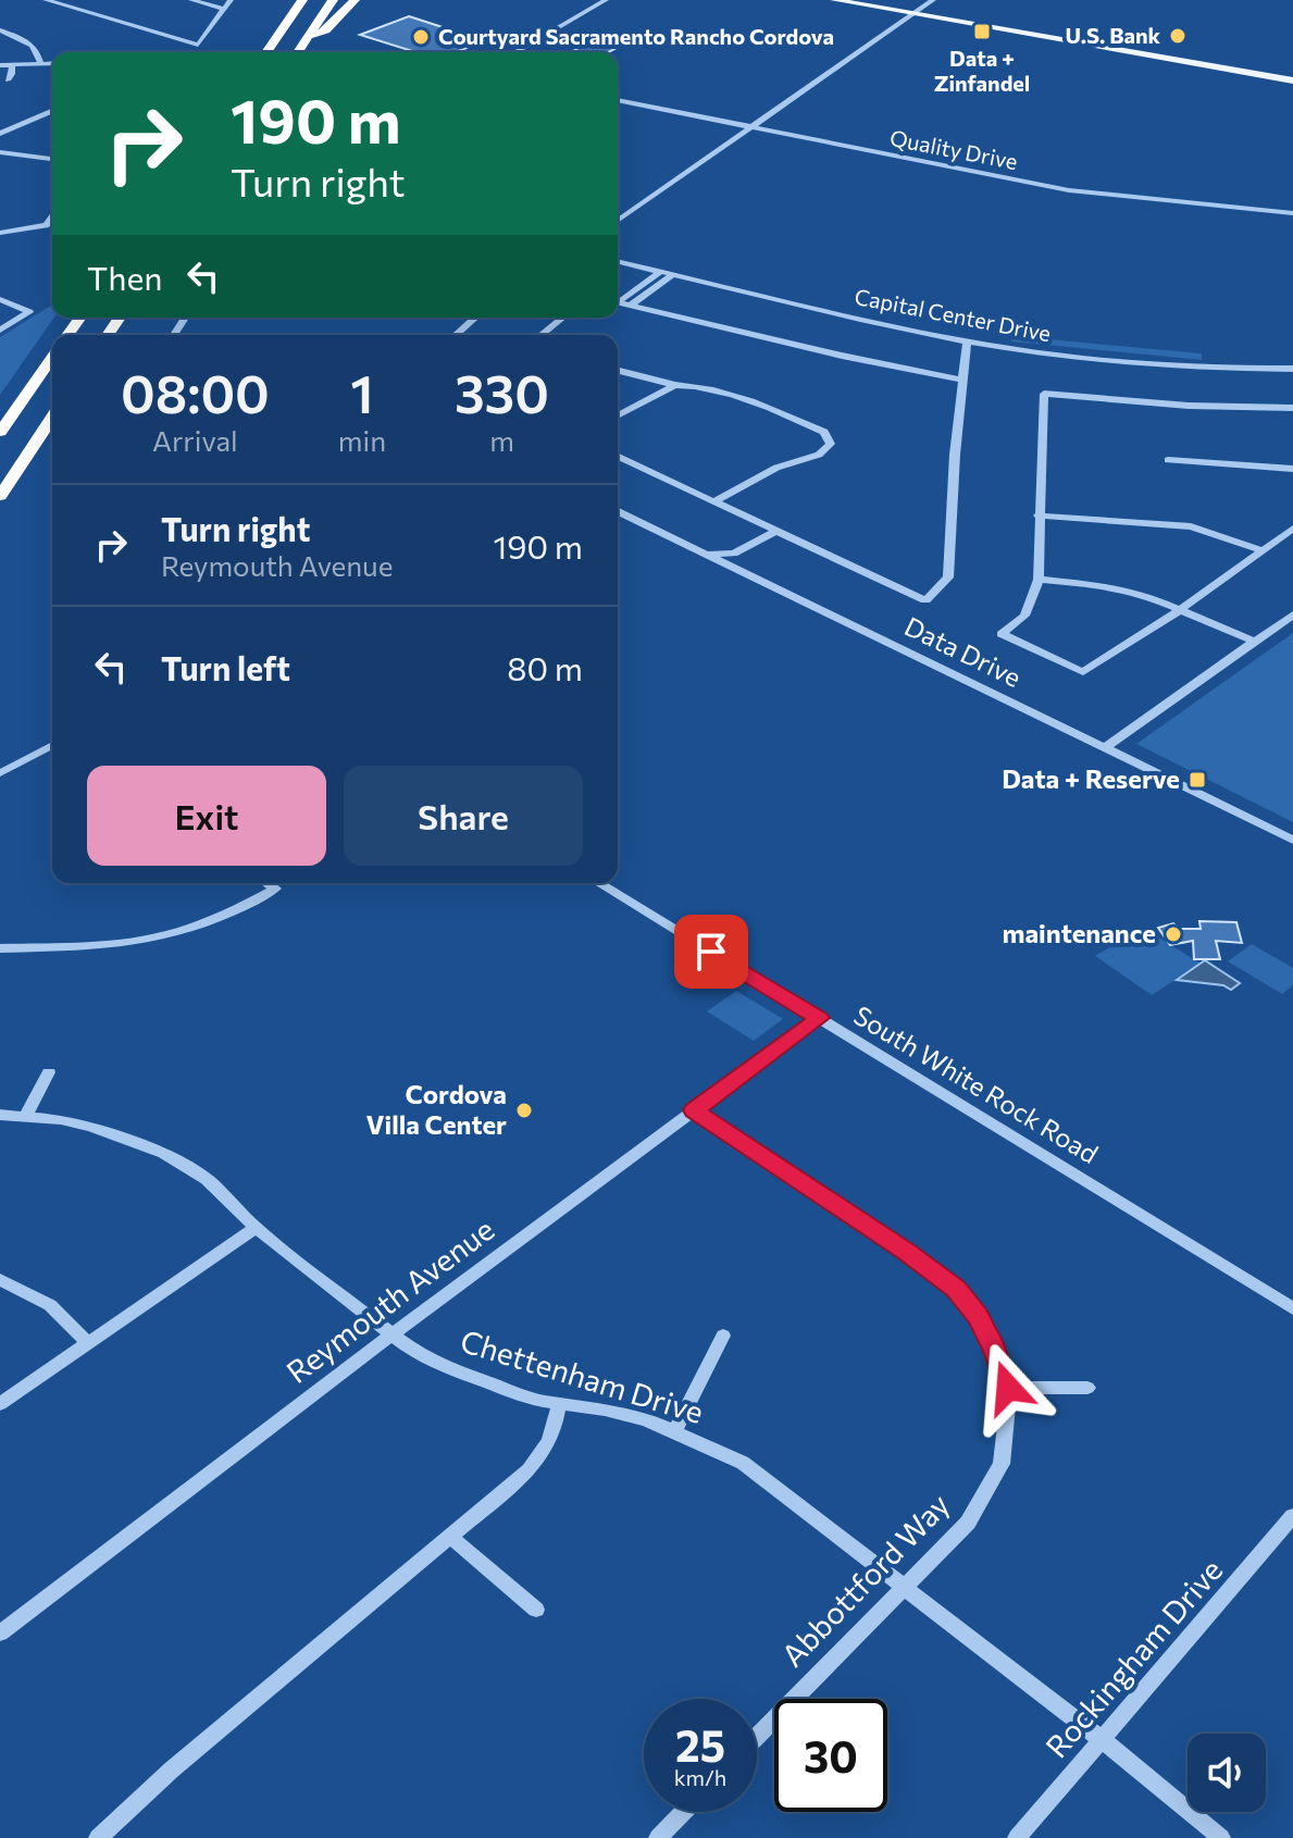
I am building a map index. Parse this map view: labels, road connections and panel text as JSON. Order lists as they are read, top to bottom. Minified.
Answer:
{"streets":{"street":["Quality Drive","Capital Center Drive","Data Drive","South White Rock Road","Reymouth Avenue","Chettenham Drive","Abbottford Way","Rockingham Drive"]},"crossings":[["South White Rock Road","Reymouth Avenue"],["Reymouth Avenue","Chettenham Drive"],["Reymouth Avenue","Abbottford Way"],["Chettenham Drive","Abbottford Way"],["Chettenham Drive","Rockingham Drive"]],"places":{"transit":["Data + Zinfandel","Data + Reserve"],"other":["U.S. Bank","Courtyard Sacramento Rancho Cordova","maintenance","Cordova Villa Center"]},"page":{"turn":["190 m","Turn right"],"then":"Then","eta":["08:00","Arrival","1","min","330","m"],"list":[{"name":"Turn right","note":"Reymouth Avenue","value":"190 m"},{"name":"Turn left","value":"80 m"}],"buttons":["Exit","Share"],"speed":"25 km/h","limit":"30"}}
